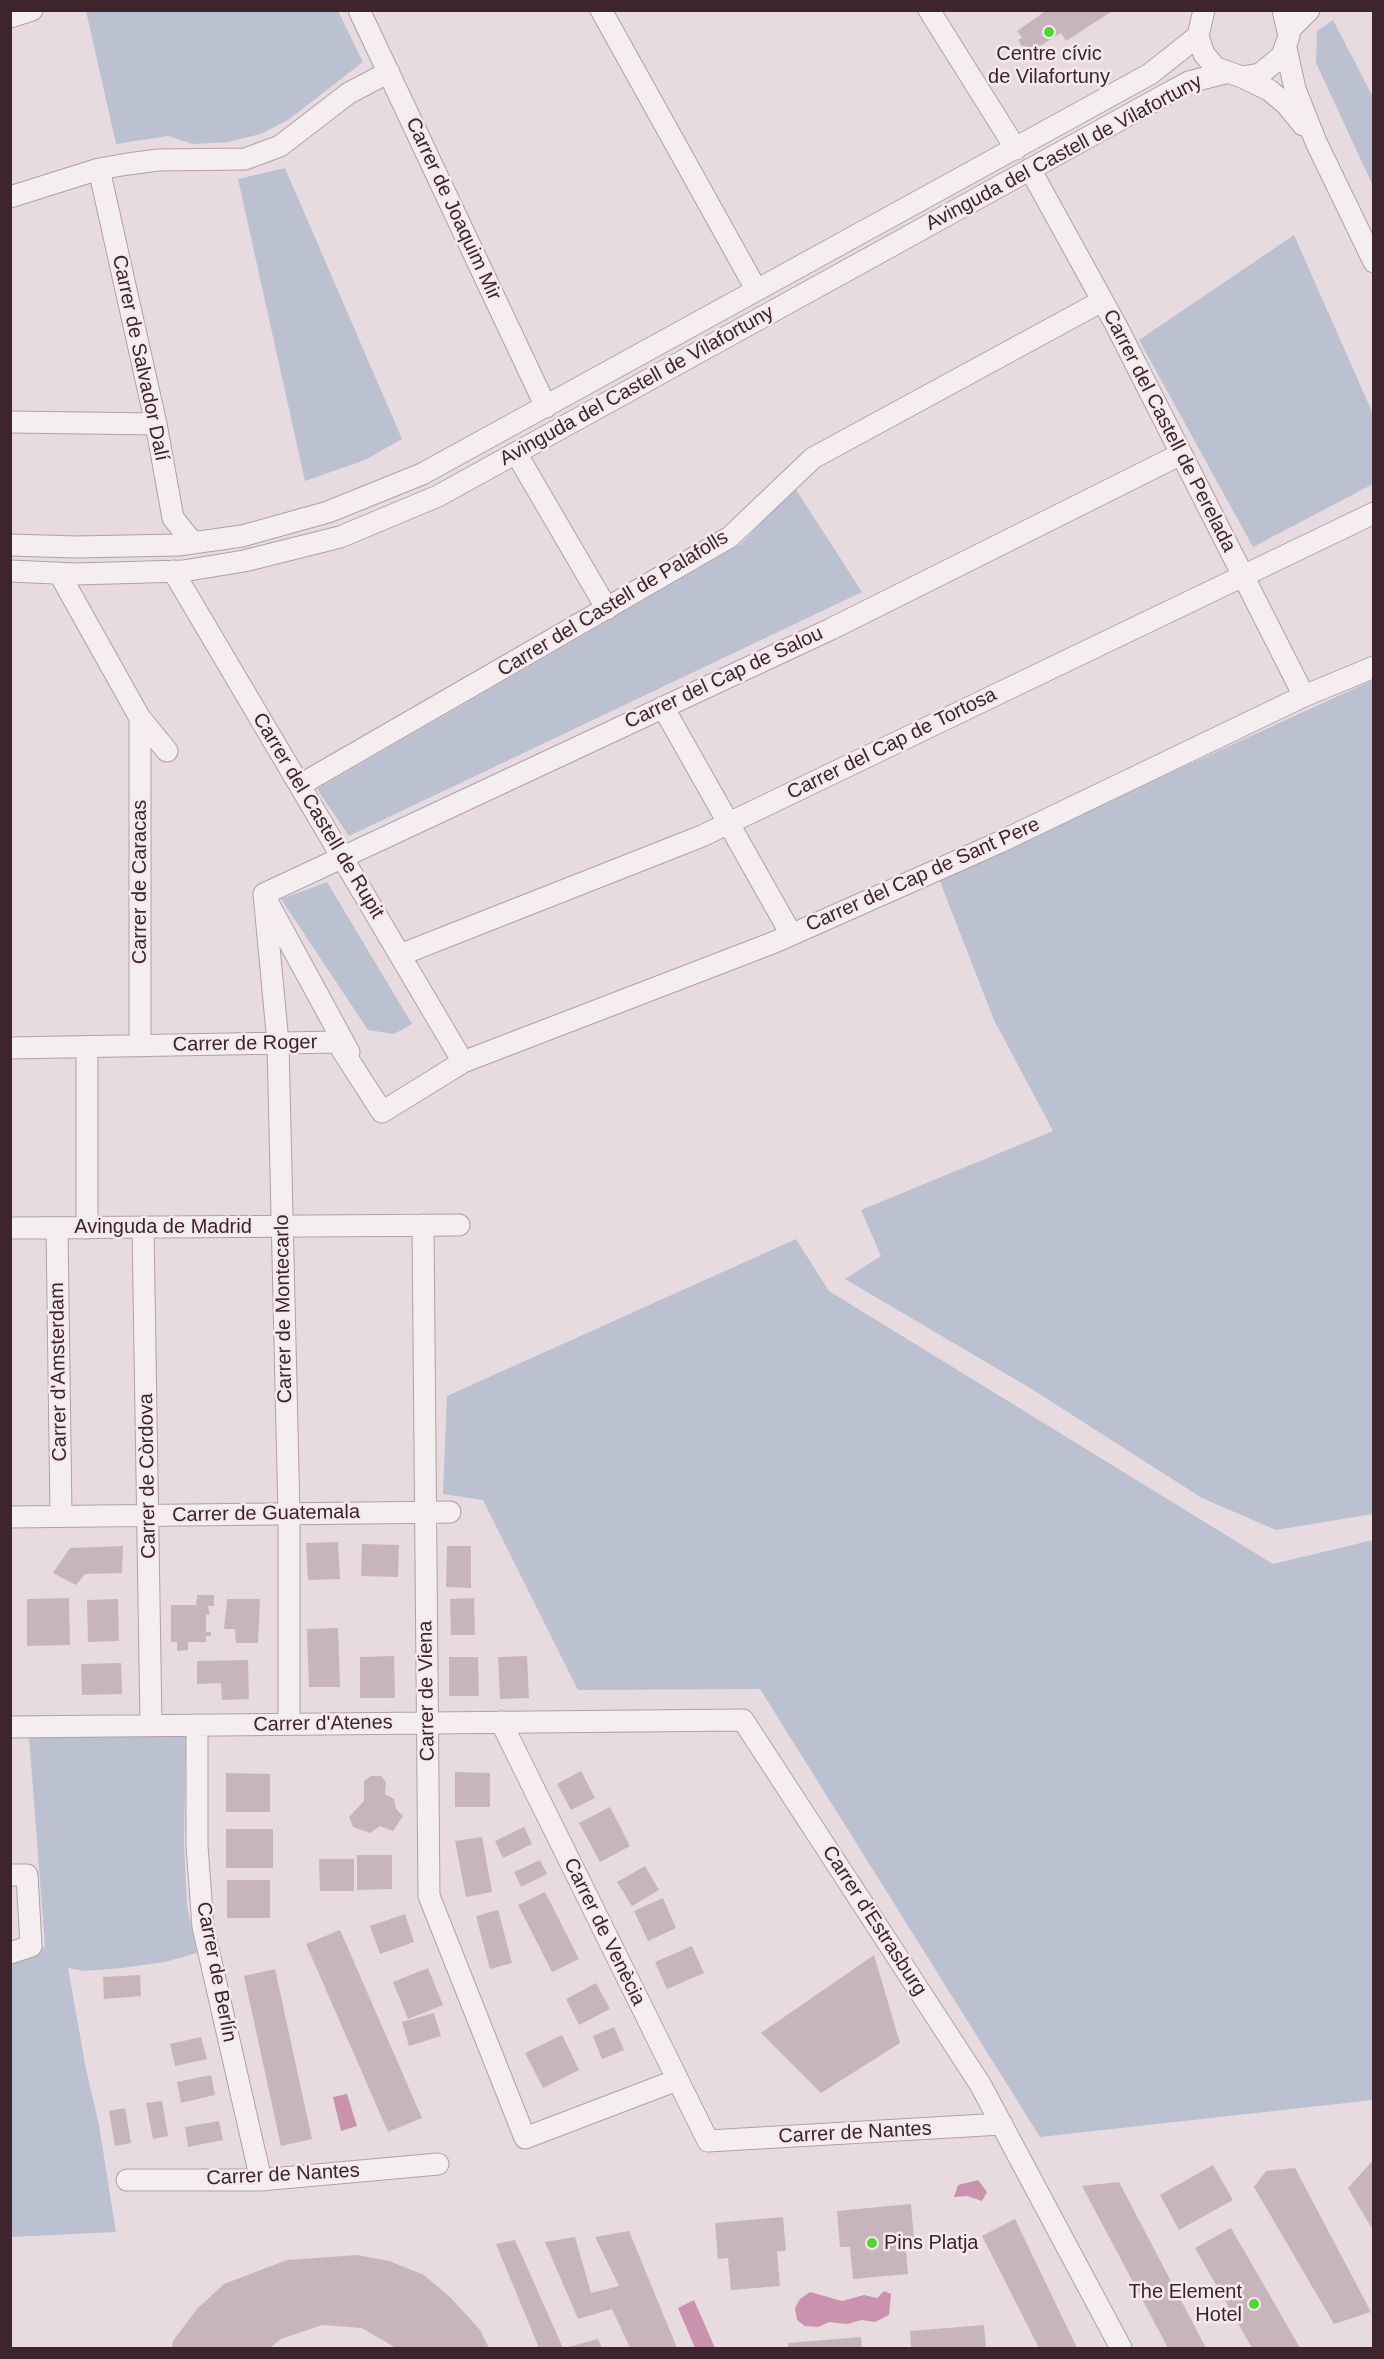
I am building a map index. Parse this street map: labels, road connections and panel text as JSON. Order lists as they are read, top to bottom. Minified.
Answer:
{"streets":{"street":["Avinguda del Castell de Vilafortuny","Carrer de Joaquim Mir","Carrer de Salvador Dalí","Carrer del Castell de Perelada","Carrer del Castell de Palafolls","Carrer del Cap de Salou","Carrer del Cap de Tortosa","Carrer del Castell de Rupit","Carrer del Cap de Sant Pere","Carrer de Caracas","Carrer de Roger","Avinguda de Madrid","Carrer de Montecarlo","Carrer d'Amsterdam","Carrer de Còrdova","Carrer de Guatemala","Carrer de Viena","Carrer d'Atenes","Carrer d'Estrasburg","Carrer de Venècia","Carrer de Berlín","Carrer de Nantes"]},"crossings":[["Avinguda del Castell de Vilafortuny","Carrer de Joaquim Mir"],["Avinguda del Castell de Vilafortuny","Carrer de Salvador Dalí"],["Avinguda del Castell de Vilafortuny","Carrer del Castell de Perelada"],["Avinguda del Castell de Vilafortuny","Carrer del Castell de Rupit"],["Carrer del Castell de Perelada","Carrer del Castell de Palafolls"],["Carrer del Castell de Perelada","Carrer del Cap de Salou"],["Carrer del Castell de Perelada","Carrer del Cap de Tortosa"],["Carrer del Castell de Perelada","Carrer del Cap de Sant Pere"],["Carrer del Castell de Palafolls","Carrer del Castell de Rupit"],["Carrer del Cap de Salou","Carrer del Castell de Rupit"],["Carrer del Cap de Salou","Carrer de Montecarlo"],["Carrer del Cap de Tortosa","Carrer del Castell de Rupit"],["Carrer del Castell de Rupit","Carrer del Cap de Sant Pere"],["Carrer de Caracas","Carrer de Roger"],["Carrer de Roger","Carrer de Montecarlo"],["Avinguda de Madrid","Carrer de Montecarlo"],["Avinguda de Madrid","Carrer d'Amsterdam"],["Avinguda de Madrid","Carrer de Còrdova"],["Avinguda de Madrid","Carrer de Viena"],["Carrer de Montecarlo","Carrer de Guatemala"],["Carrer de Montecarlo","Carrer d'Atenes"],["Carrer d'Amsterdam","Carrer de Guatemala"],["Carrer de Còrdova","Carrer de Guatemala"],["Carrer de Còrdova","Carrer d'Atenes"],["Carrer de Guatemala","Carrer de Viena"],["Carrer de Viena","Carrer d'Atenes"],["Carrer de Viena","Carrer de Venècia"],["Carrer d'Atenes","Carrer d'Estrasburg"],["Carrer d'Atenes","Carrer de Venècia"],["Carrer d'Atenes","Carrer de Berlín"],["Carrer d'Estrasburg","Carrer de Nantes"],["Carrer de Venècia","Carrer de Nantes"],["Carrer de Berlín","Carrer de Nantes"]],"places":["Centre cívic de Vilafortuny","Pins Platja","The Element Hotel"]}
